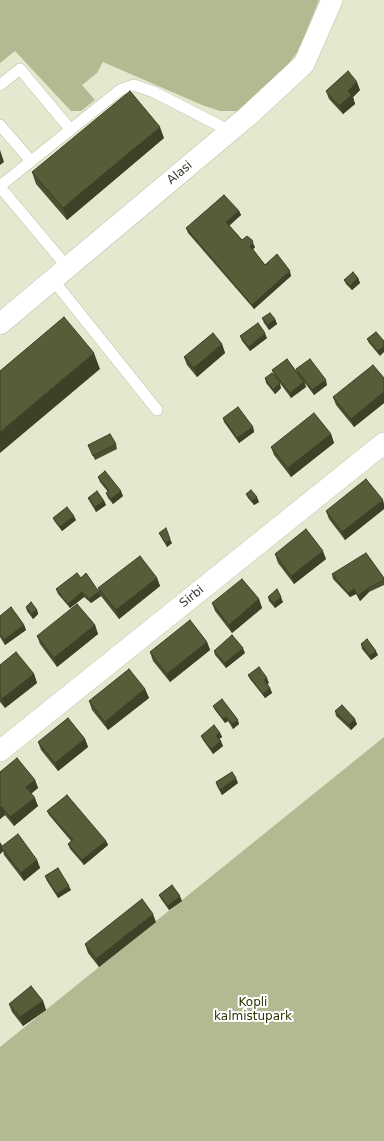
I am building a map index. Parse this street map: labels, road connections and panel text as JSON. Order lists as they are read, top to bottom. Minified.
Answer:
{"streets":{"street":["Alasi","Sirbi"]},"parks":["Kopli kalmistupark"]}
